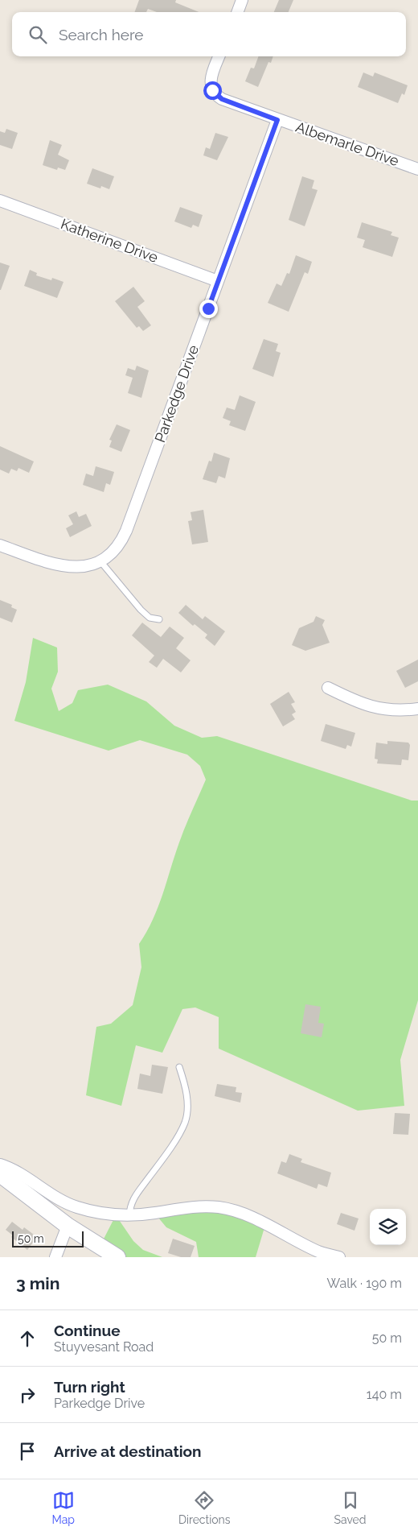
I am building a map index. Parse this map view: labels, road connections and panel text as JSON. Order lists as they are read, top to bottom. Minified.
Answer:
{"streets":{"street":["Albemarle Drive","Katherine Drive","Parkedge Drive"]},"crossings":[["Albemarle Drive","Parkedge Drive"],["Katherine Drive","Parkedge Drive"]],"scale_bar":"50 m","page":{"search":"Search here","scale":"50 m","heading":["3 min","Walk · 190 m"],"list":[["Continue","Stuyvesant Road","50 m"],["Turn right","Parkedge Drive","140 m"],"Arrive at destination"],"nav":["Map","Directions","Saved"]}}
